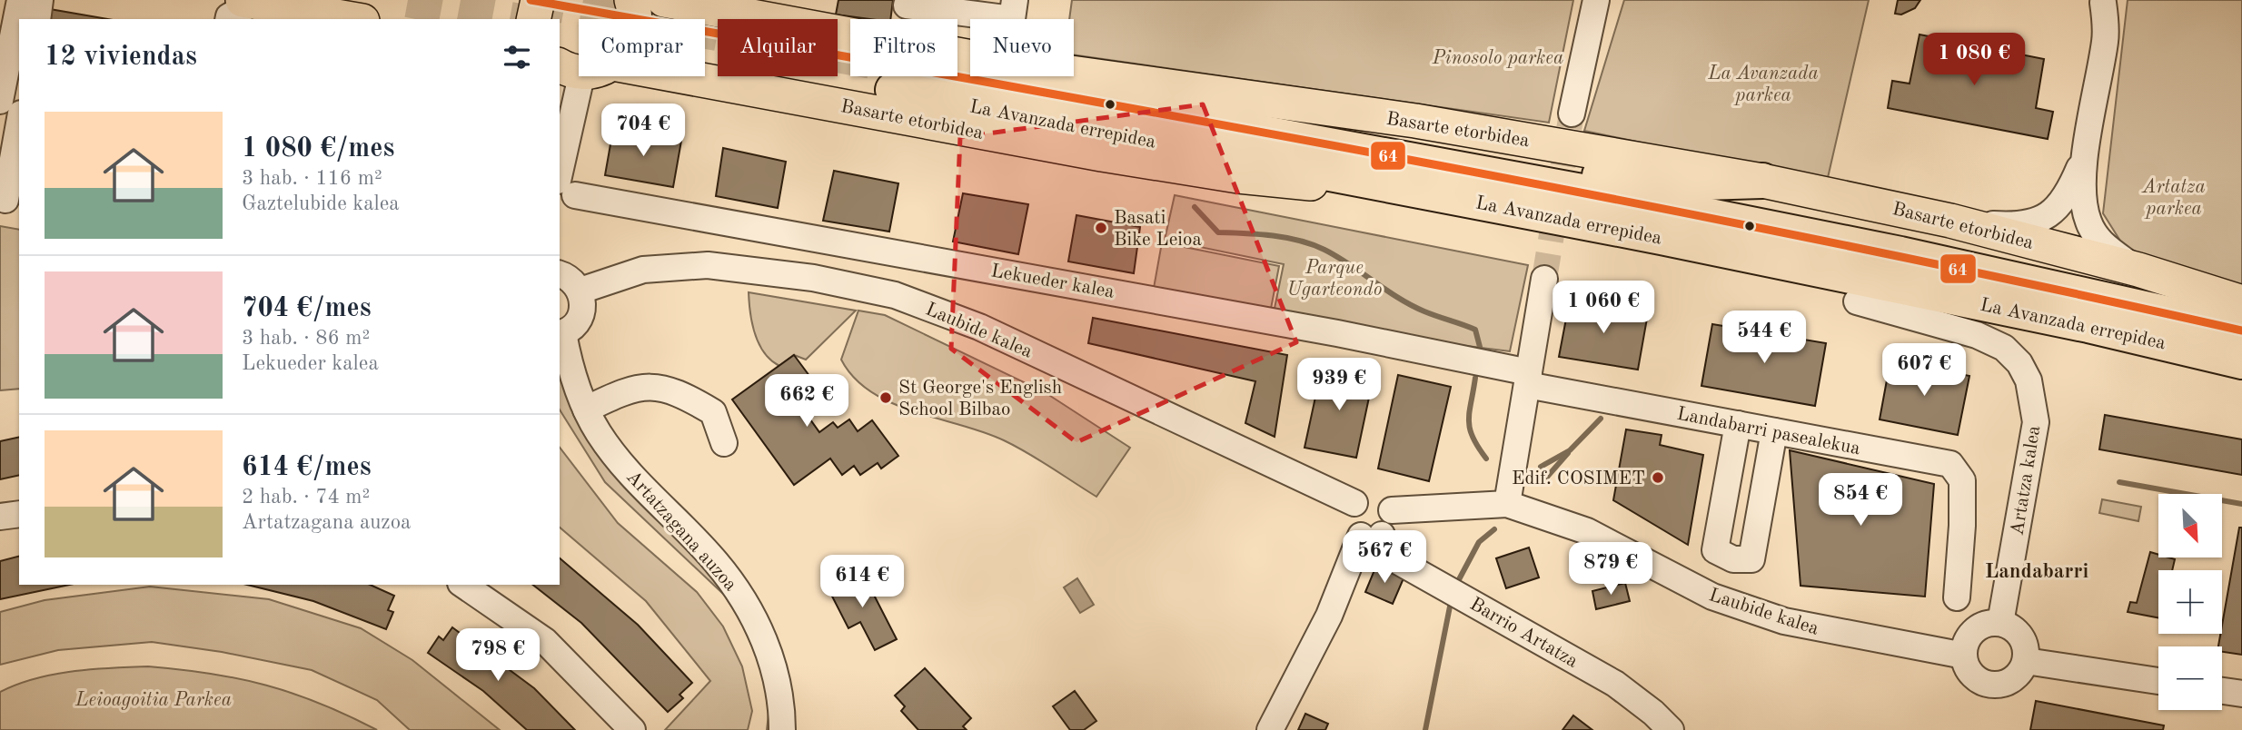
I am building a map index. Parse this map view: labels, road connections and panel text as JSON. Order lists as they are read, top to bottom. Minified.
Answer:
{"streets":{"highway":["La Avanzada errepidea"],"main road":["Basarte etorbidea"],"street":["Lekueder kalea","Laubide kalea","Landabarri pasealekua","Artatza kalea","Artatzagana auzoa","Barrio Artatza"]},"crossings":[["Basarte etorbidea","La Avanzada errepidea"],["Lekueder kalea","Landabarri pasealekua"],["Laubide kalea","Artatza kalea"],["Laubide kalea","Barrio Artatza"]],"districts":["Landabarri"],"parks":["Pinosolo parkea","La Avanzada parkea","Artatza parkea","Parque Ugarteondo","Leioagoitia Parkea"],"places":["Basati Bike Leioa","St George's English School Bilbao","Edif. COSIMET"],"lines":["transit line 64"],"north":"bottom right","page":{"chip":["Comprar","Alquilar","Filtros","Nuevo"],"heading":"12 viviendas","price":["1 080 €","704 €","1 060 €","544 €","607 €","939 €","662 €","854 €","567 €","879 €","614 €","798 €"],"list":[{"name":"1 080 €/mes","note":"3 hab. · 116 m² · Gaztelubide kalea"},{"name":"704 €/mes","note":"3 hab. · 86 m² · Lekueder kalea"},{"name":"614 €/mes","note":"2 hab. · 74 m² · Artatzagana auzoa"}],"map_buttons":["+","−"]}}
